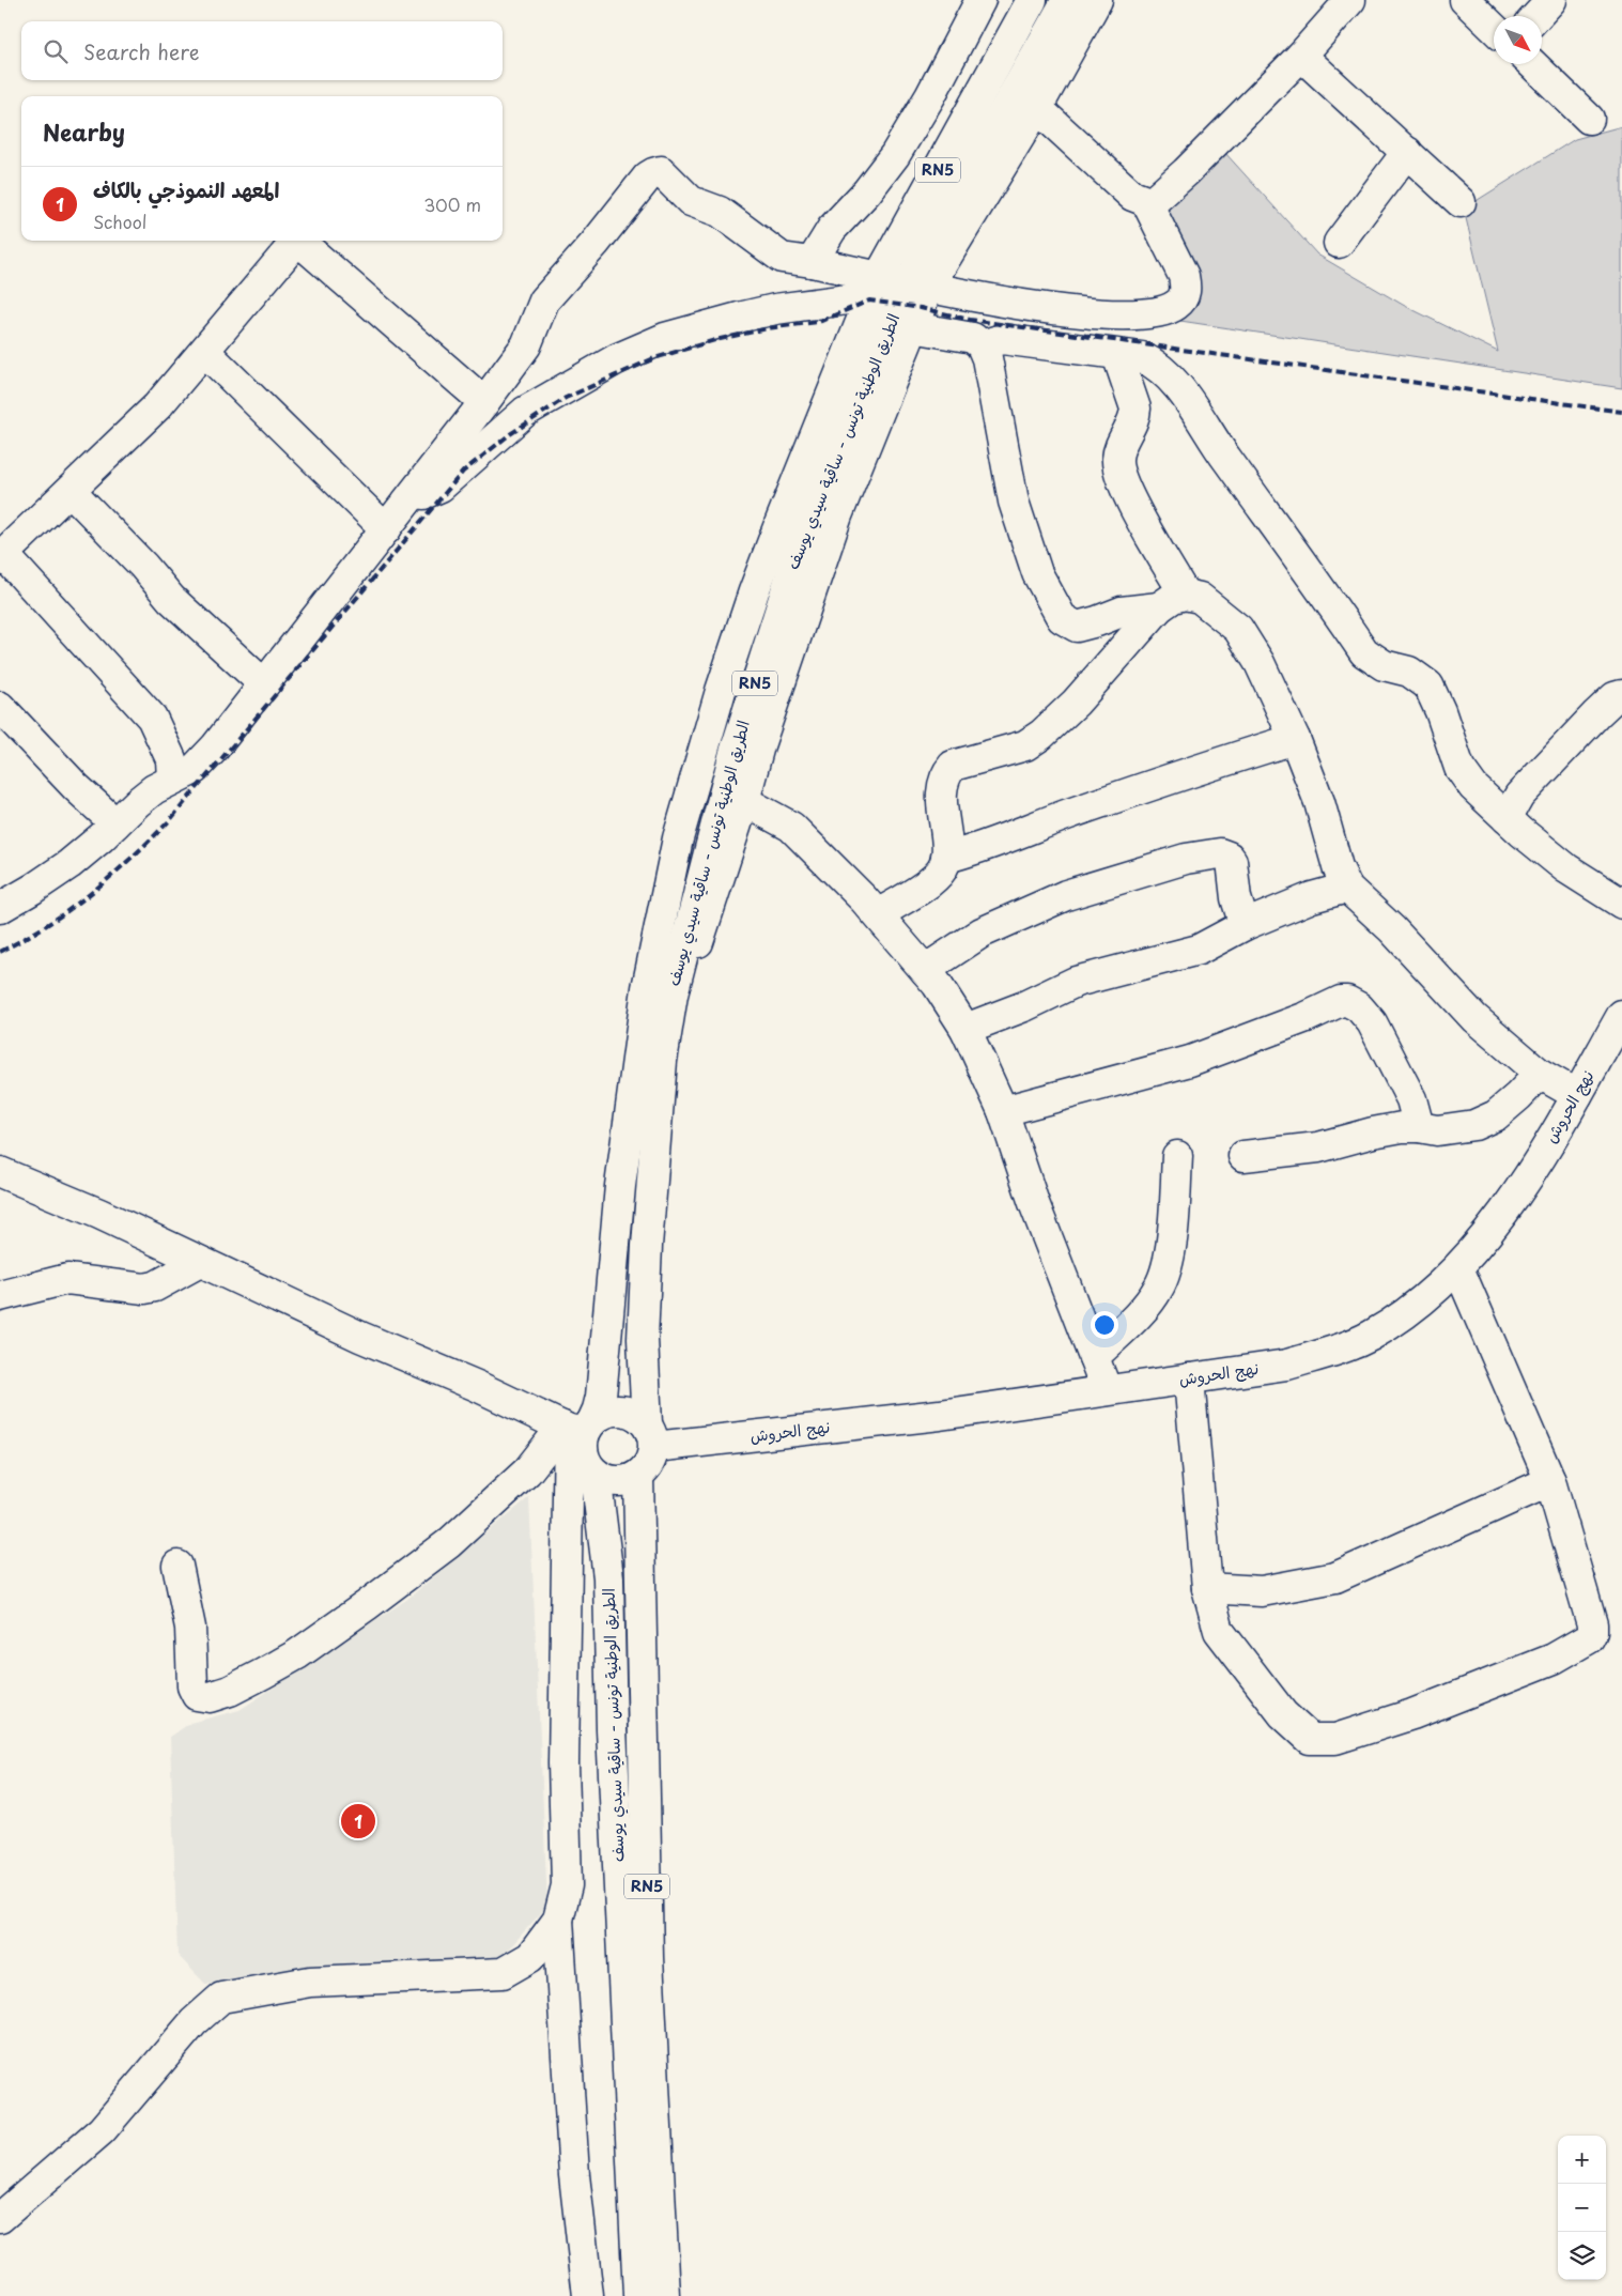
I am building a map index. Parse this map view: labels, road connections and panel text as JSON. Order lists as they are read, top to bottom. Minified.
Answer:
{"streets":{"street":["RN5","الطريق الوطنية تونس - ساقية سيدي يوسف","نهج الحروش"]},"crossings":[["RN5","الطريق الوطنية تونس - ساقية سيدي يوسف"],["RN5","نهج الحروش"],["الطريق الوطنية تونس - ساقية سيدي يوسف","نهج الحروش"]],"north":"bottom right","page":{"search":"Search here","heading":"Nearby","list":[{"mark":"1","name":"المعهد النموذجي بالكاف","note":"School","value":"300 m"}],"pins":"1","map_buttons":["+","−"]}}
